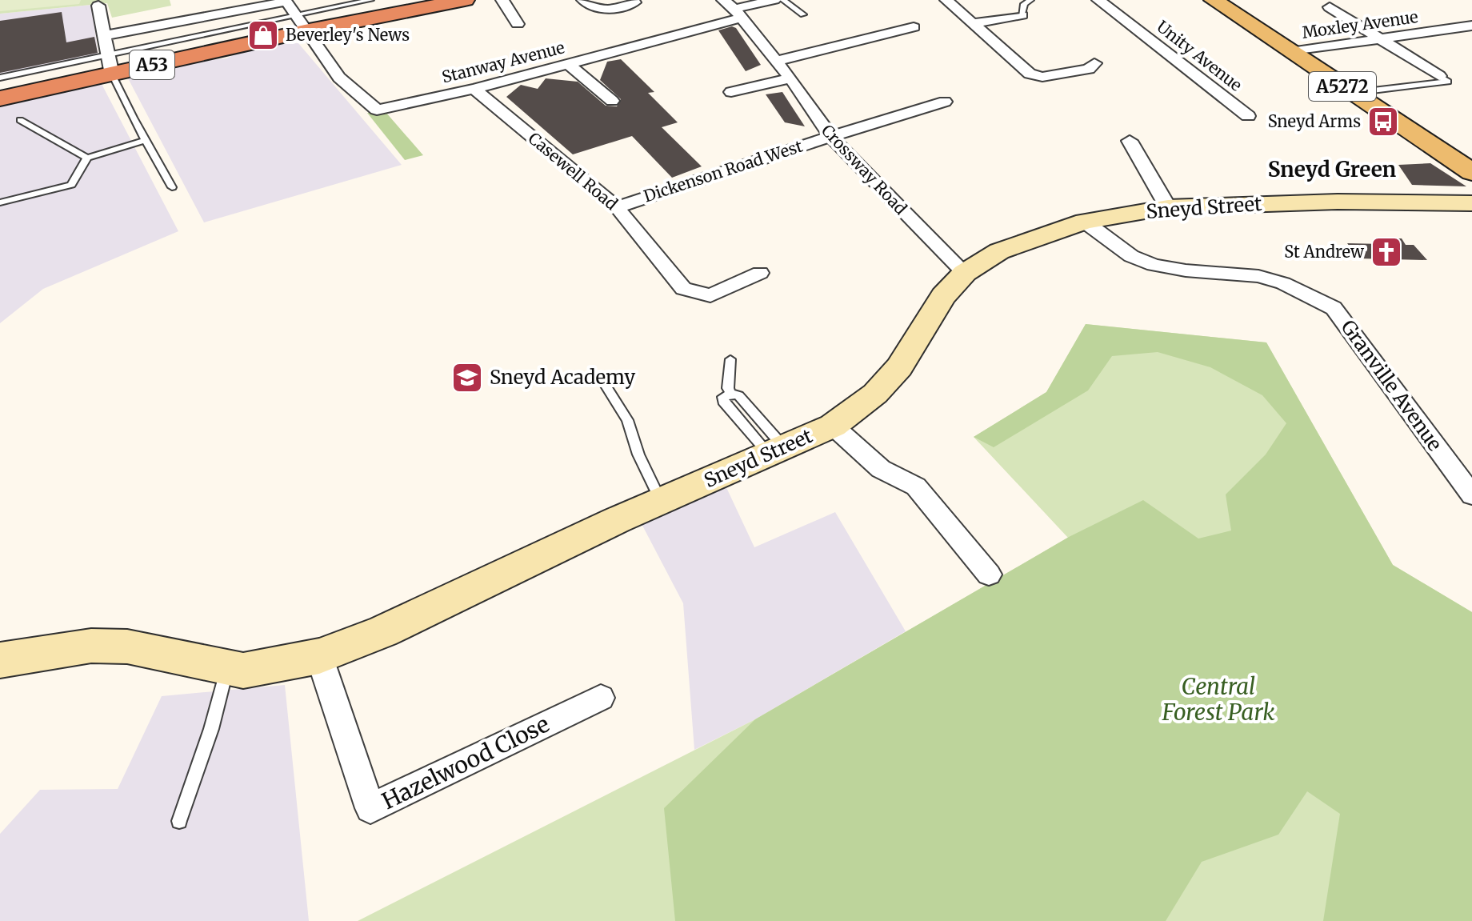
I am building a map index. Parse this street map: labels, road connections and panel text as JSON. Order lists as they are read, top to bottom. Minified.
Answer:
{"streets":{"highway":["A53"],"main road":["A5272"],"street":["Moxley Avenue","Unity Avenue","Stanway Avenue","Crossway Road","Casewell Road","Dickenson Road West","Sneyd Street","Granville Avenue","Hazelwood Close"]},"crossings":[["Moxley Avenue","A5272"],["Stanway Avenue","A53"],["Stanway Avenue","Crossway Road"],["Stanway Avenue","Casewell Road"],["Crossway Road","Dickenson Road West"],["Crossway Road","Sneyd Street"],["Casewell Road","Dickenson Road West"],["Sneyd Street","Granville Avenue"],["Sneyd Street","Hazelwood Close"]],"districts":["Sneyd Green"],"parks":["Central Forest Park"],"places":{"shop":["Beverley's News"],"bus stop":["Sneyd Arms"],"church":["St Andrew"],"school or university":["Sneyd Academy"]}}
